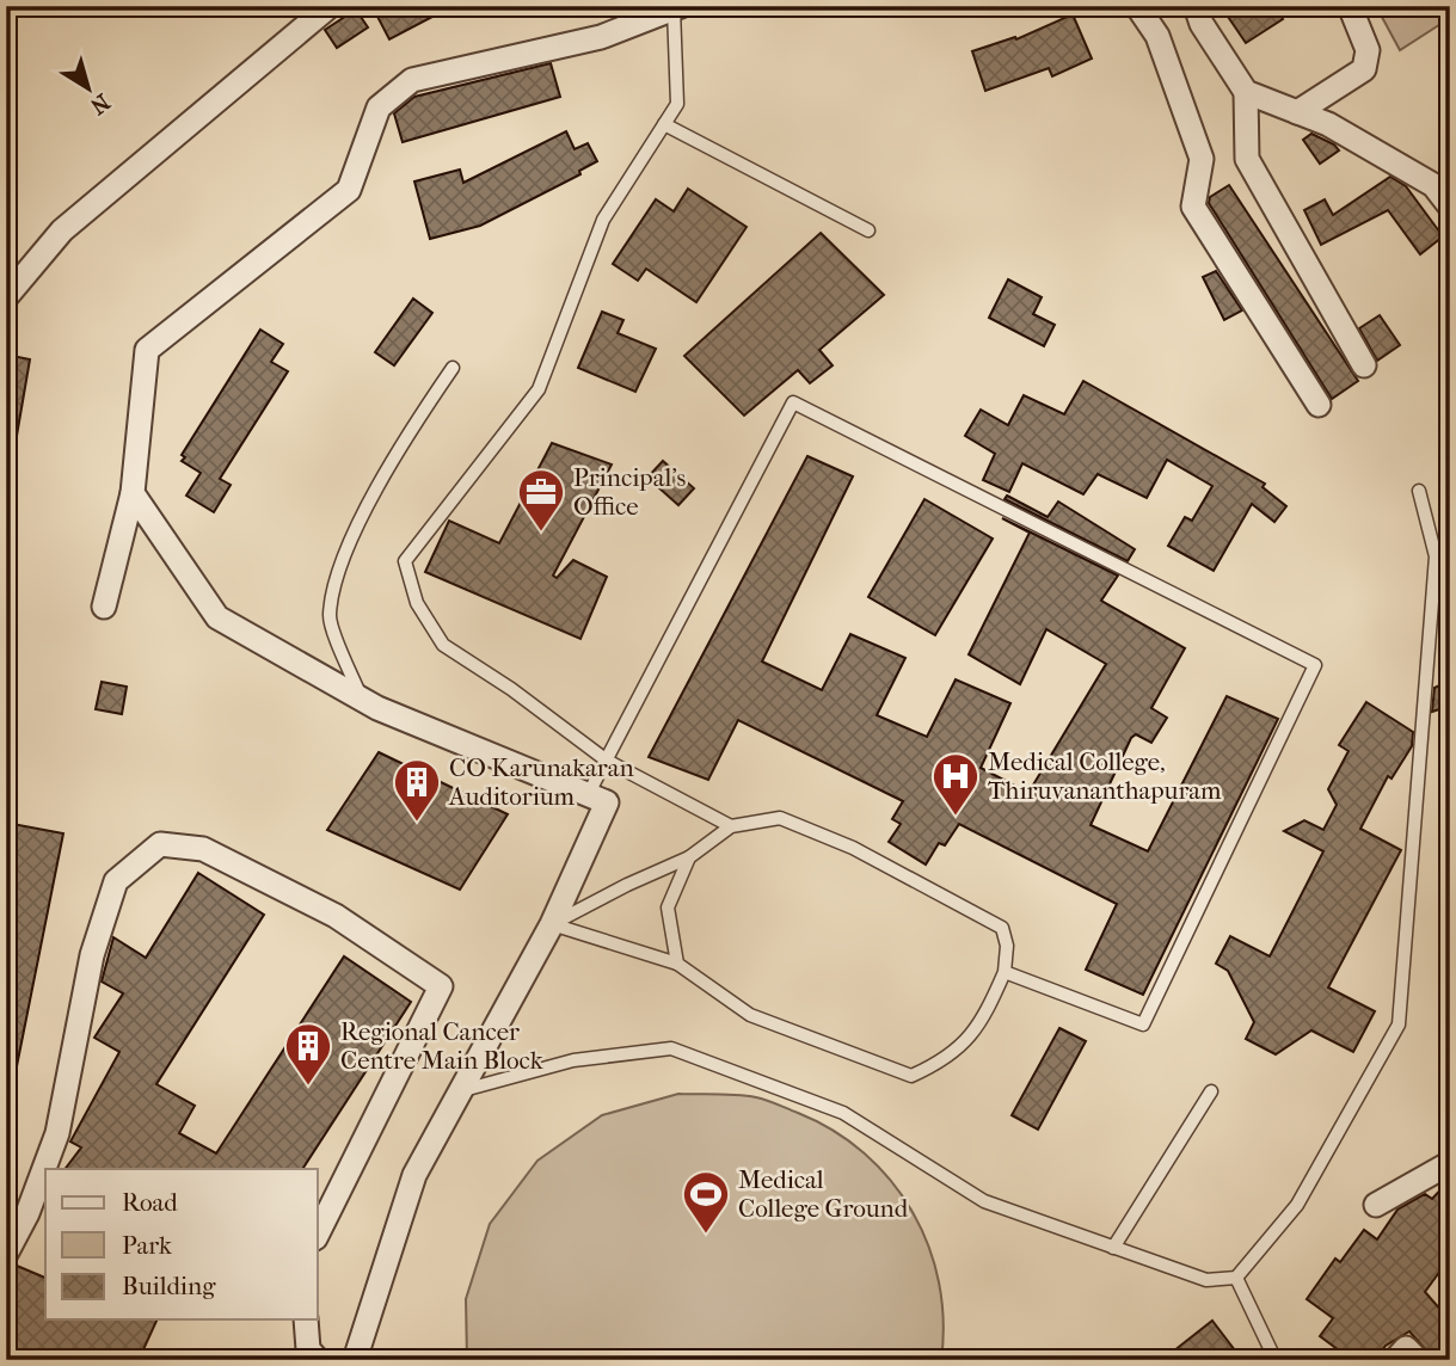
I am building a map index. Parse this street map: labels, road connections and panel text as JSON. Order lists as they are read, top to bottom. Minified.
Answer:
{"places":{"office":["Principal's Office"],"hospital":["Medical College, Thiruvananthapuram"],"building":["CO Karunakaran Auditorium","Regional Cancer Centre Main Block"],"sports":["Medical College Ground"]},"legend":["Road","Park","Building"],"north":"bottom right"}
